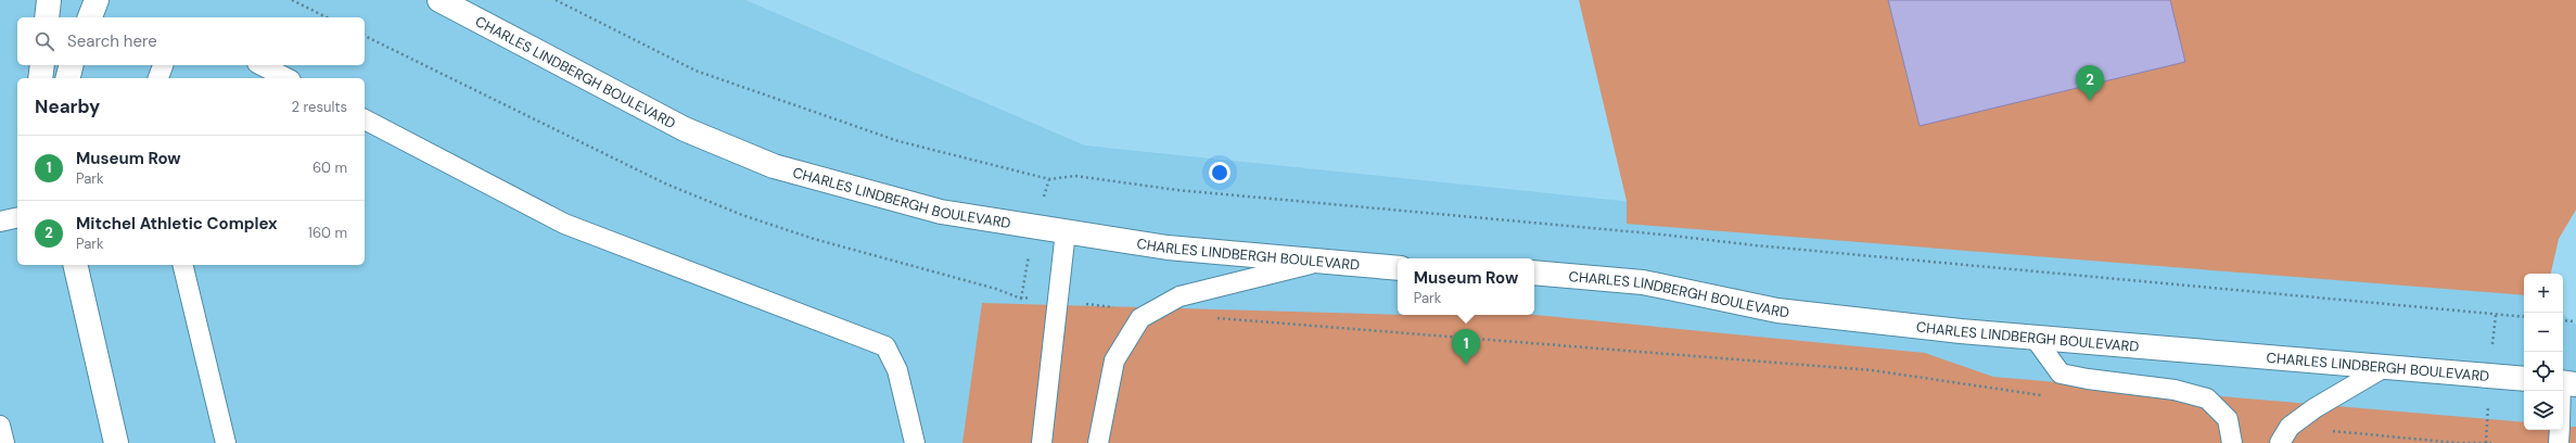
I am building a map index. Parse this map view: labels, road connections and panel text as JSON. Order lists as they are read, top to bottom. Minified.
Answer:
{"streets":{"street":["CHARLES LINDBERGH BOULEVARD"]},"page":{"search":"Search here","pins":["2","1"],"heading":["Nearby","2 results"],"list":[{"mark":"1","name":"Museum Row","note":"Park","value":"60 m"},{"mark":"2","name":"Mitchel Athletic Complex","note":"Park","value":"160 m"}],"popup":["Museum Row","Park"],"map_buttons":["+","−"]}}
